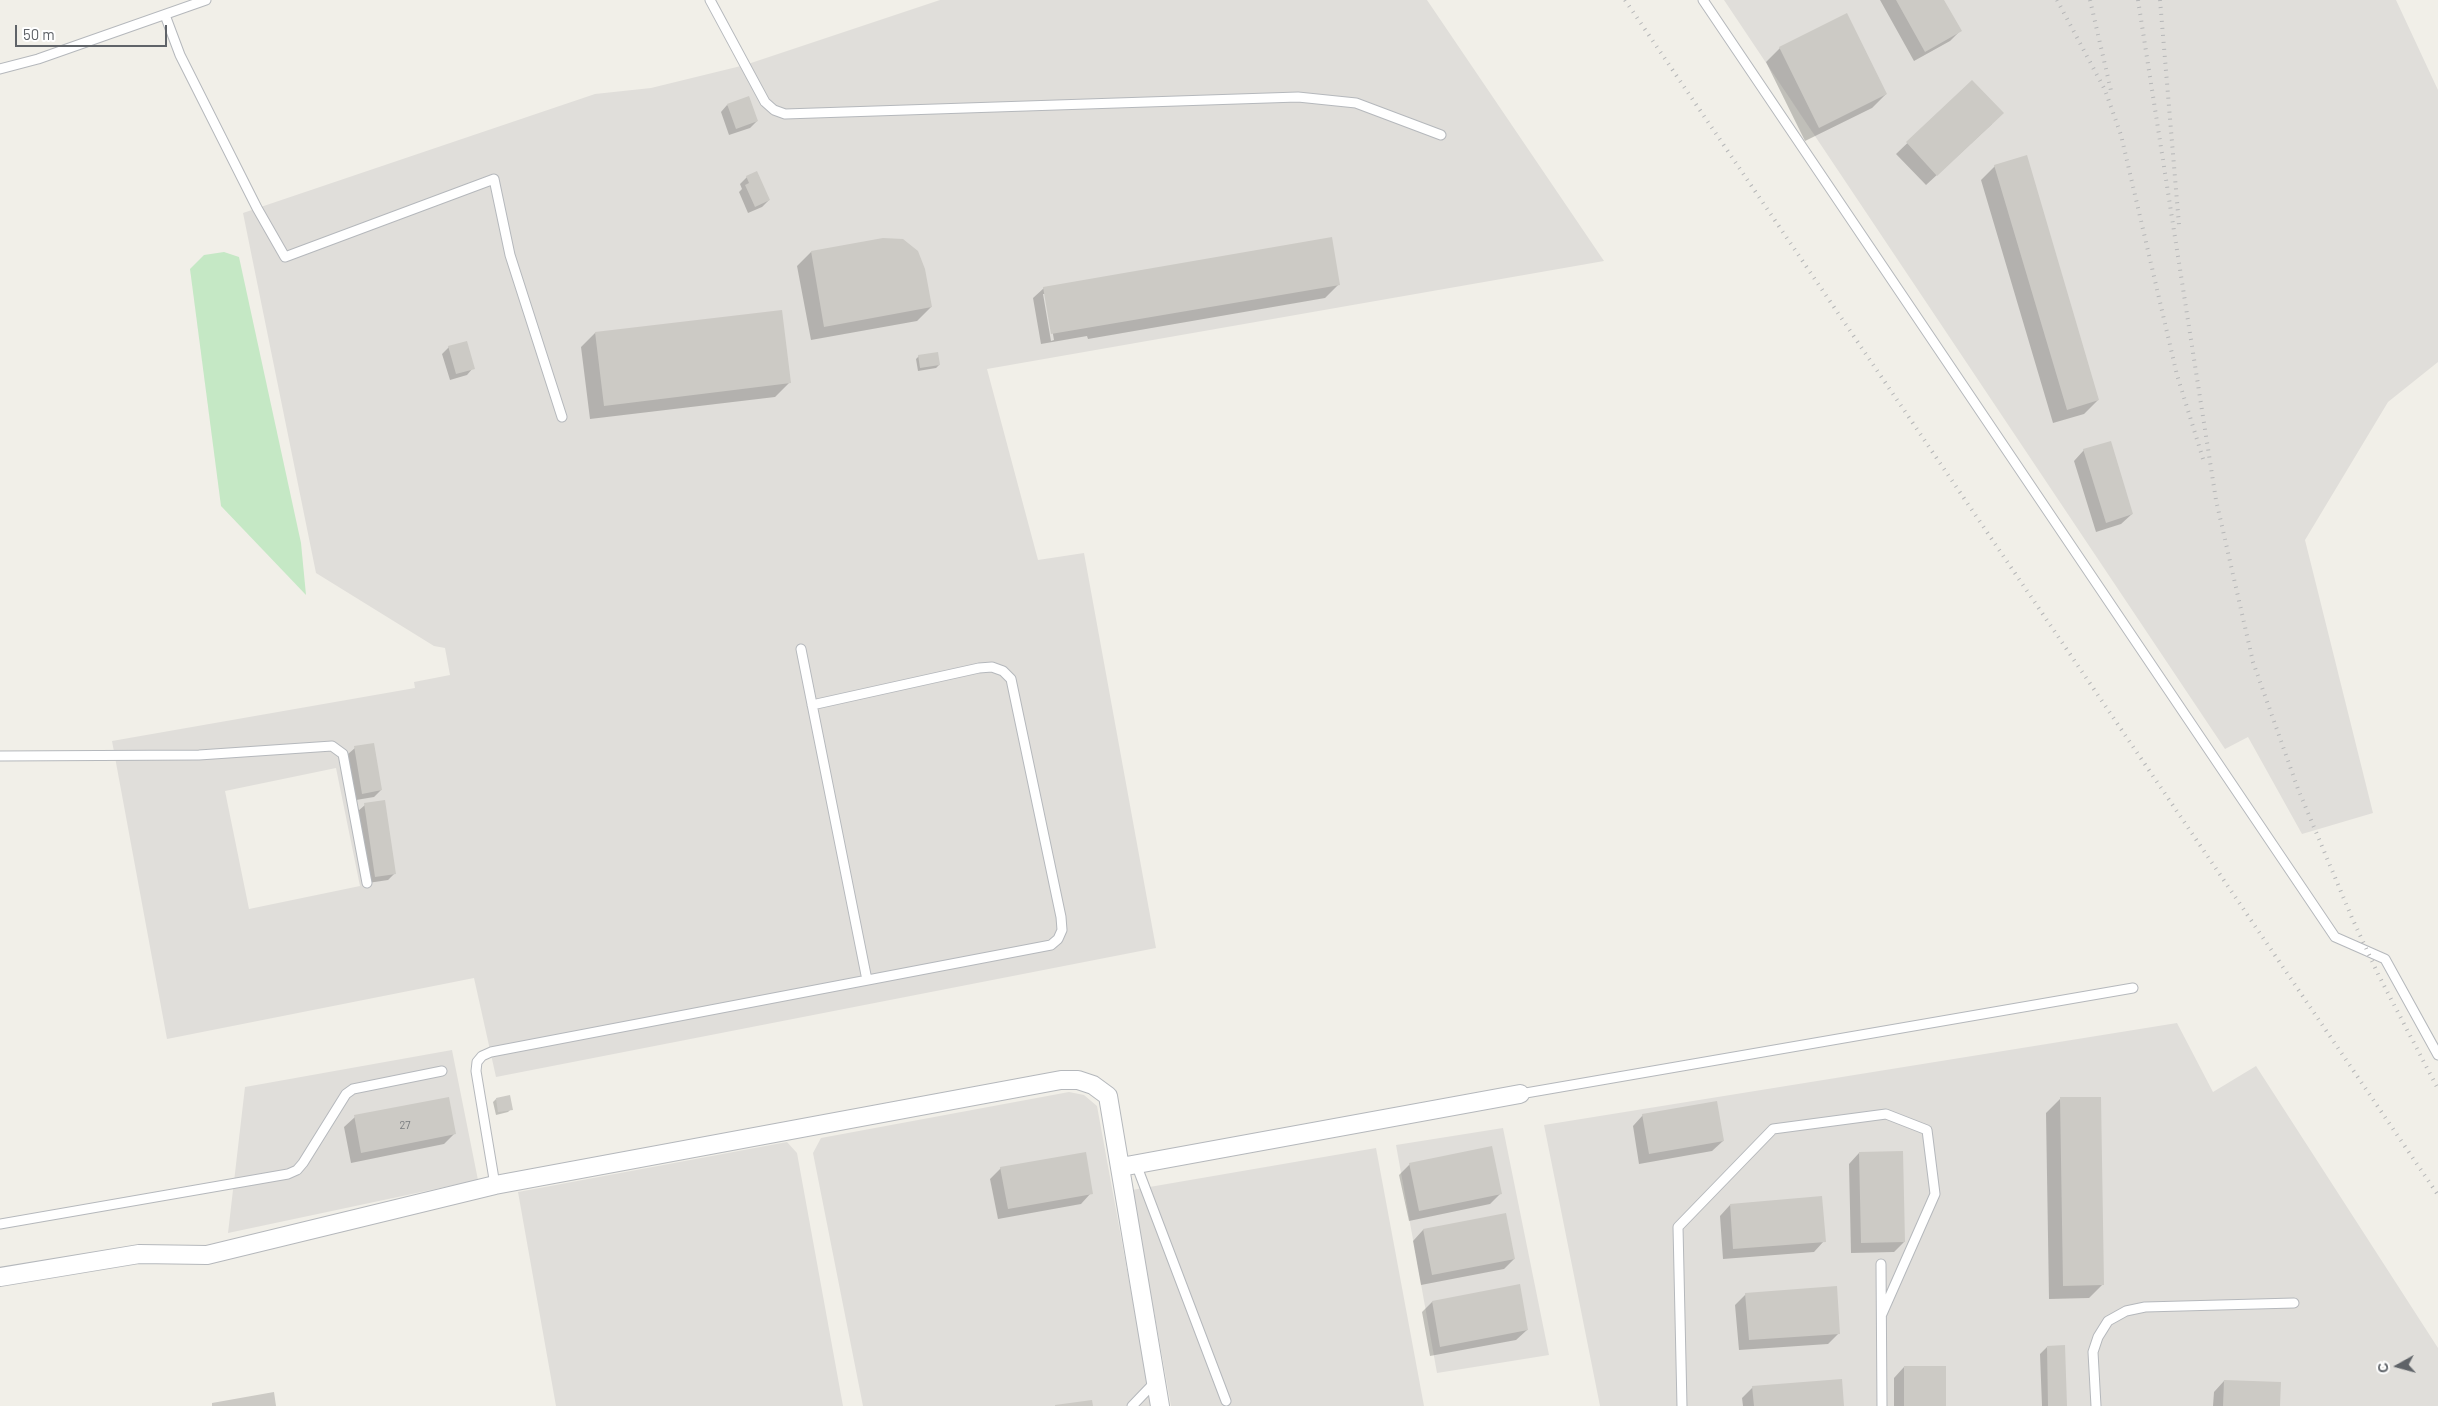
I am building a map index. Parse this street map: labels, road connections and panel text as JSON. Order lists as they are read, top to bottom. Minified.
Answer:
{"house_numbers":["27"],"scale_bar":"50 m","north":"left"}
